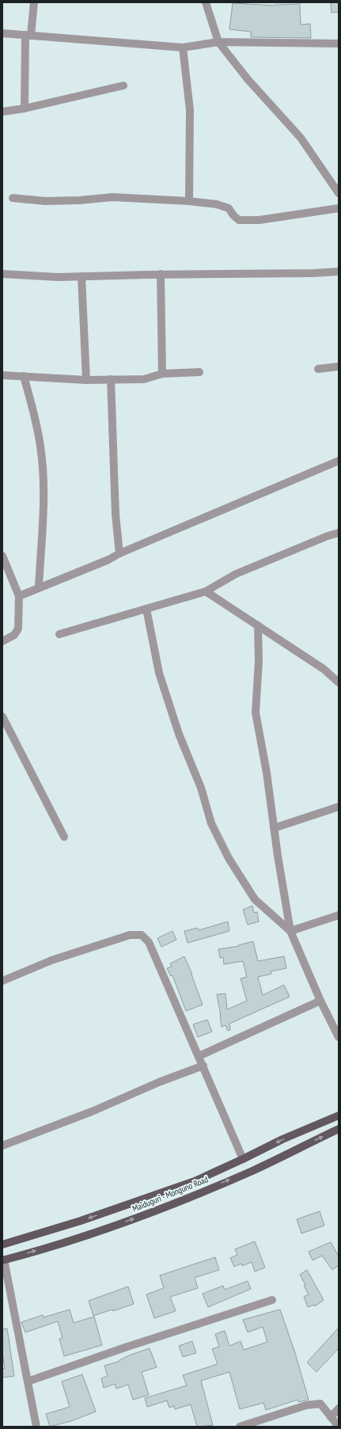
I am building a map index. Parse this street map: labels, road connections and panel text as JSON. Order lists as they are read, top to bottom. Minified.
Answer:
{"streets":{"main road":["Maiduguri - Monguno Road"]}}
